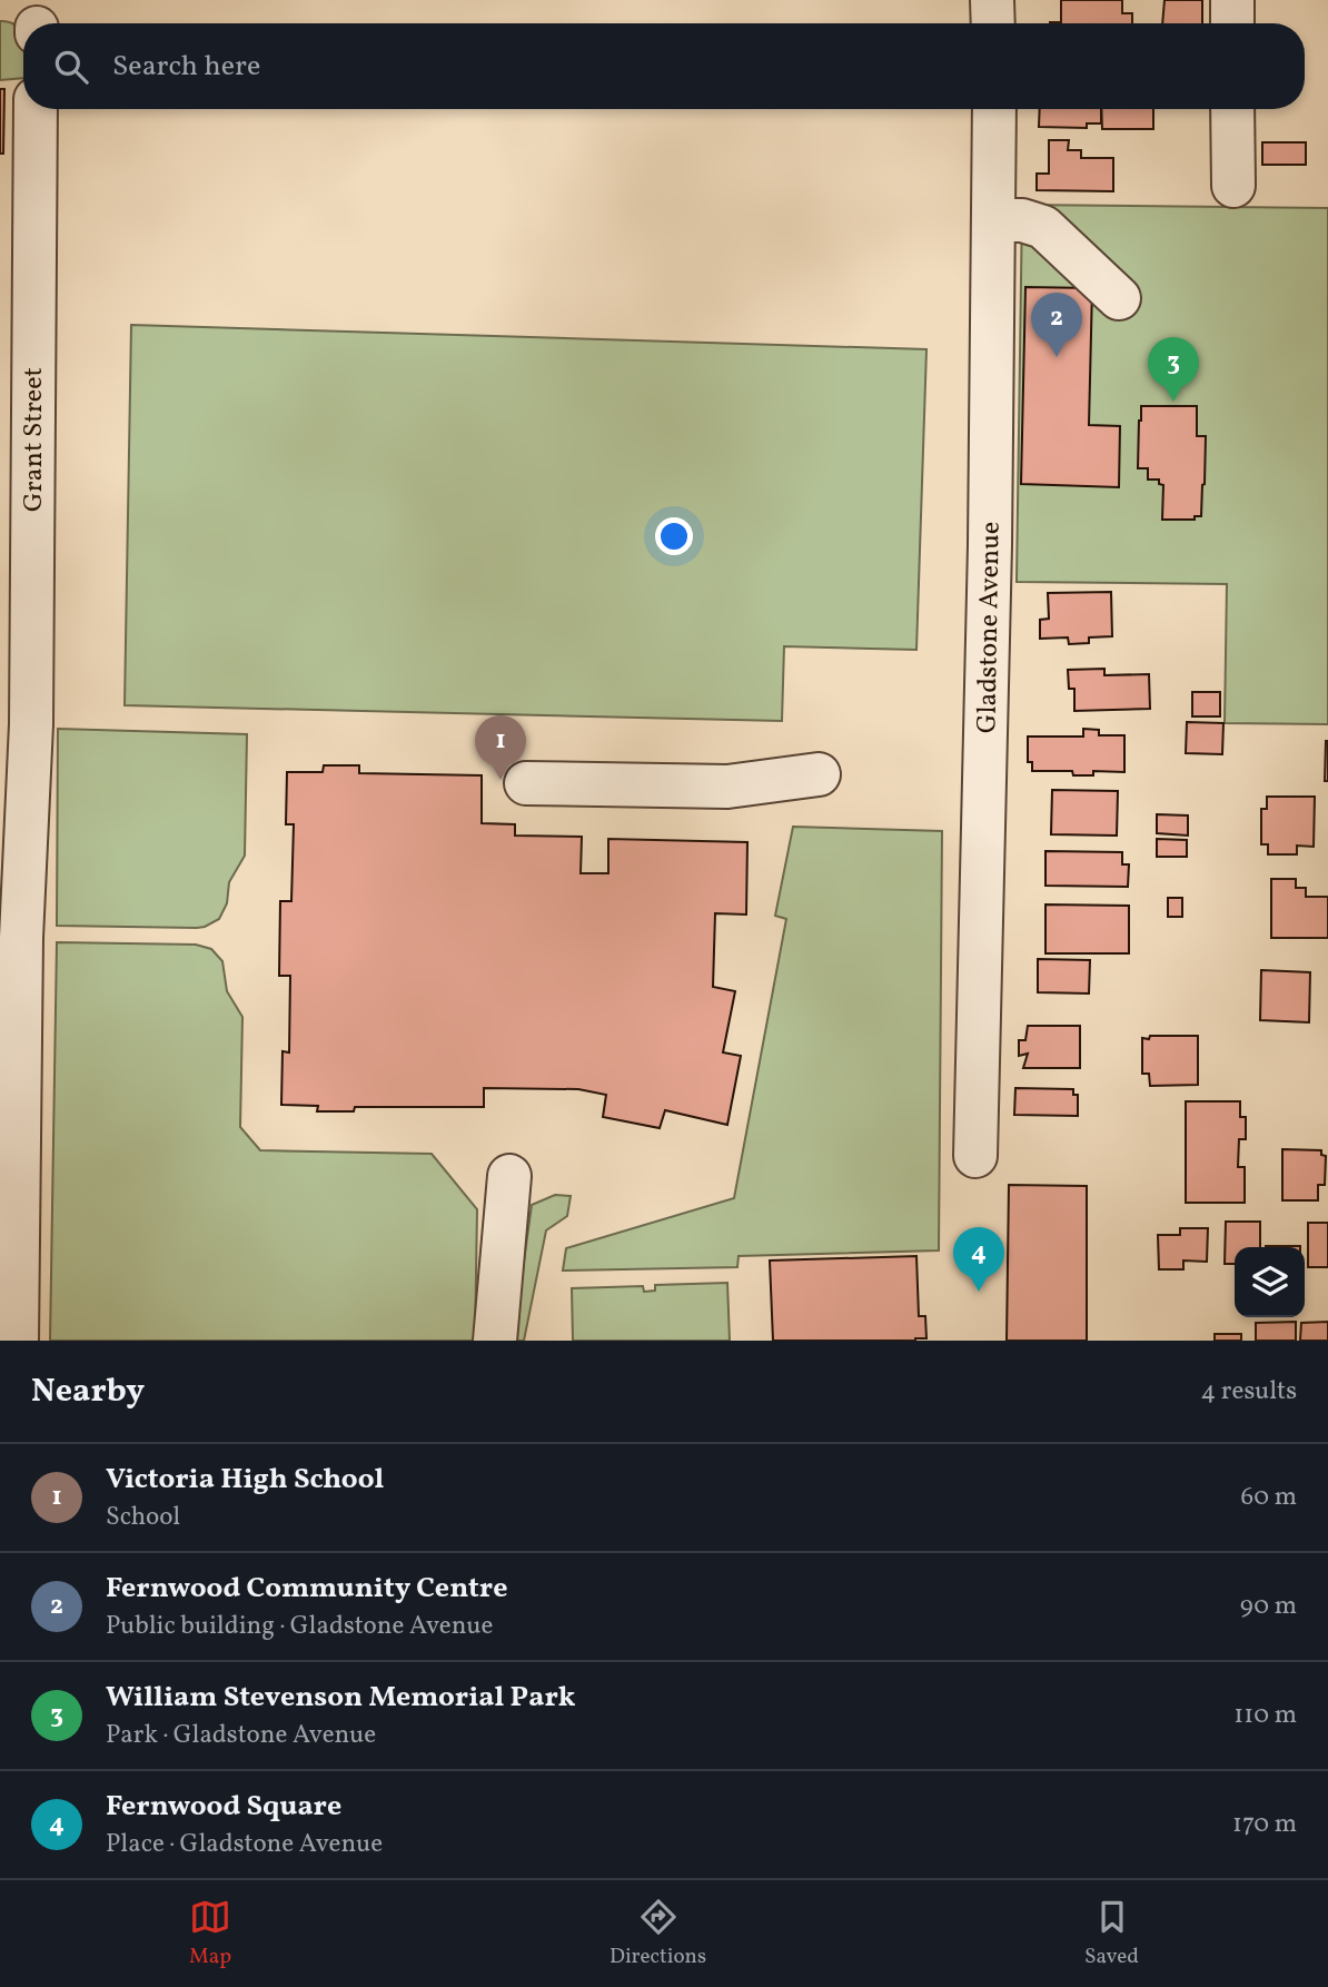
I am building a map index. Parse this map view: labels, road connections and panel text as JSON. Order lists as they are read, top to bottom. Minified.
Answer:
{"streets":{"street":["Grant Street","Gladstone Avenue"]},"page":{"search":"Search here","pins":["2","3","1","4"],"heading":["Nearby","4 results"],"list":[{"mark":"1","name":"Victoria High School","note":"School","value":"60 m"},{"mark":"2","name":"Fernwood Community Centre","note":"Public building · Gladstone Avenue","value":"90 m"},{"mark":"3","name":"William Stevenson Memorial Park","note":"Park · Gladstone Avenue","value":"110 m"},{"mark":"4","name":"Fernwood Square","note":"Place · Gladstone Avenue","value":"170 m"}],"nav":["Map","Directions","Saved"]}}
